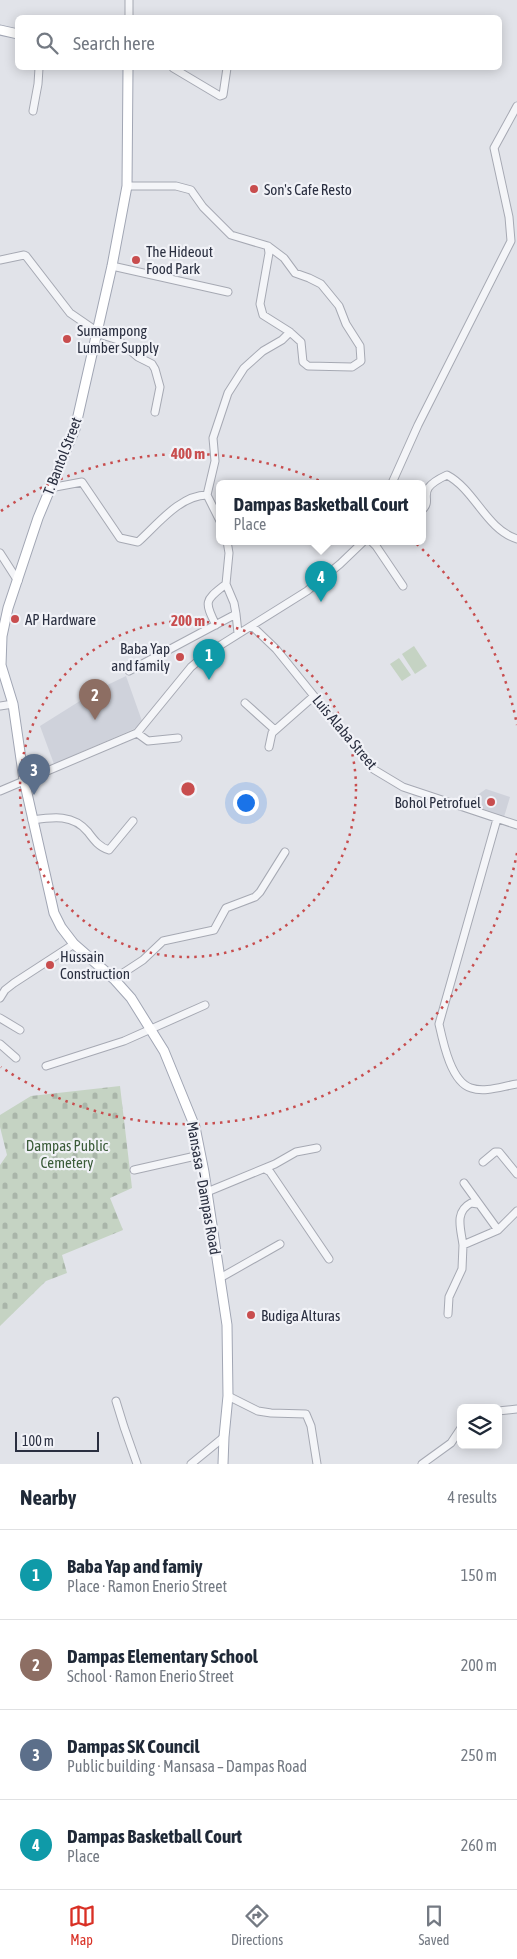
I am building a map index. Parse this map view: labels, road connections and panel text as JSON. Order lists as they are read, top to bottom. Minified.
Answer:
{"streets":{"main road":["T. Bantol Street","Mansasa – Dampas Road"],"street":["Luis Alaba Street"]},"crossings":[["T. Bantol Street","Mansasa – Dampas Road"]],"parks":["Dampas Public Cemetery"],"places":["Son's Cafe Resto","The Hideout Food Park","Sumampong Lumber Supply","AP Hardware","Baba Yap and family","Bohol Petrofuel","Hussain Construction","Budiga Alturas"],"scale_bar":"100 m","page":{"search":"Search here","popup":["Dampas Basketball Court","Place"],"pins":["4","1","2","3"],"scale":"100 m","heading":["Nearby","4 results"],"list":[{"mark":"1","name":"Baba Yap and famiy","note":"Place · Ramon Enerio Street","value":"150 m"},{"mark":"2","name":"Dampas Elementary School","note":"School · Ramon Enerio Street","value":"200 m"},{"mark":"3","name":"Dampas SK Council","note":"Public building · Mansasa – Dampas Road","value":"250 m"},{"mark":"4","name":"Dampas Basketball Court","note":"Place","value":"260 m"}],"nav":["Map","Directions","Saved"]},"rings":["400 m","200 m"]}
